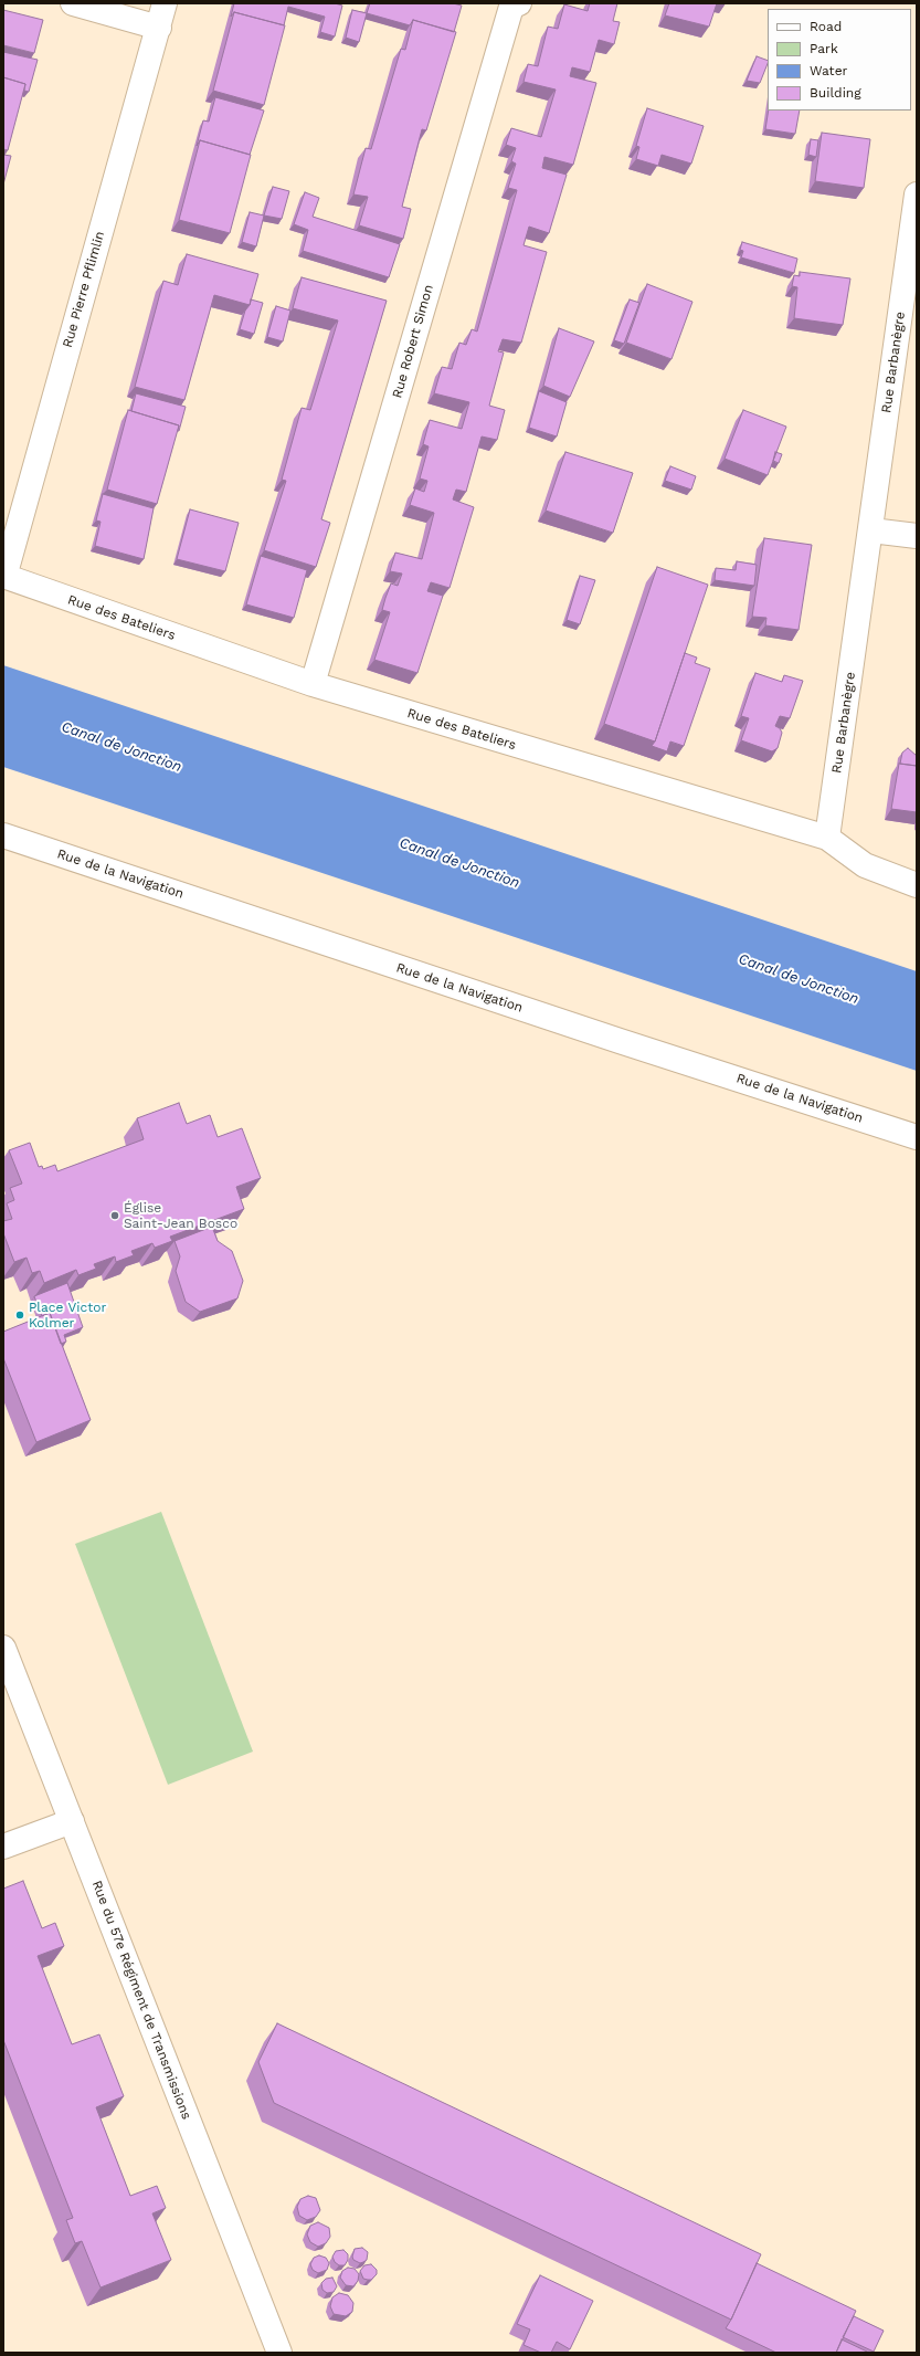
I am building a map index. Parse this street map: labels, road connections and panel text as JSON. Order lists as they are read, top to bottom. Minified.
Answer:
{"streets":{"street":["Rue Pierre Pflimlin","Rue Robert Simon","Rue Barbanègre","Rue des Bateliers","Rue de la Navigation","Rue du 57e Régiment de Transmissions"]},"crossings":[["Rue Pierre Pflimlin","Rue des Bateliers"],["Rue Robert Simon","Rue des Bateliers"],["Rue Barbanègre","Rue des Bateliers"]],"water":["Canal de Jonction"],"places":["Église Saint-Jean Bosco","Place Victor Kolmer"],"legend":["Road","Park","Water","Building"]}
